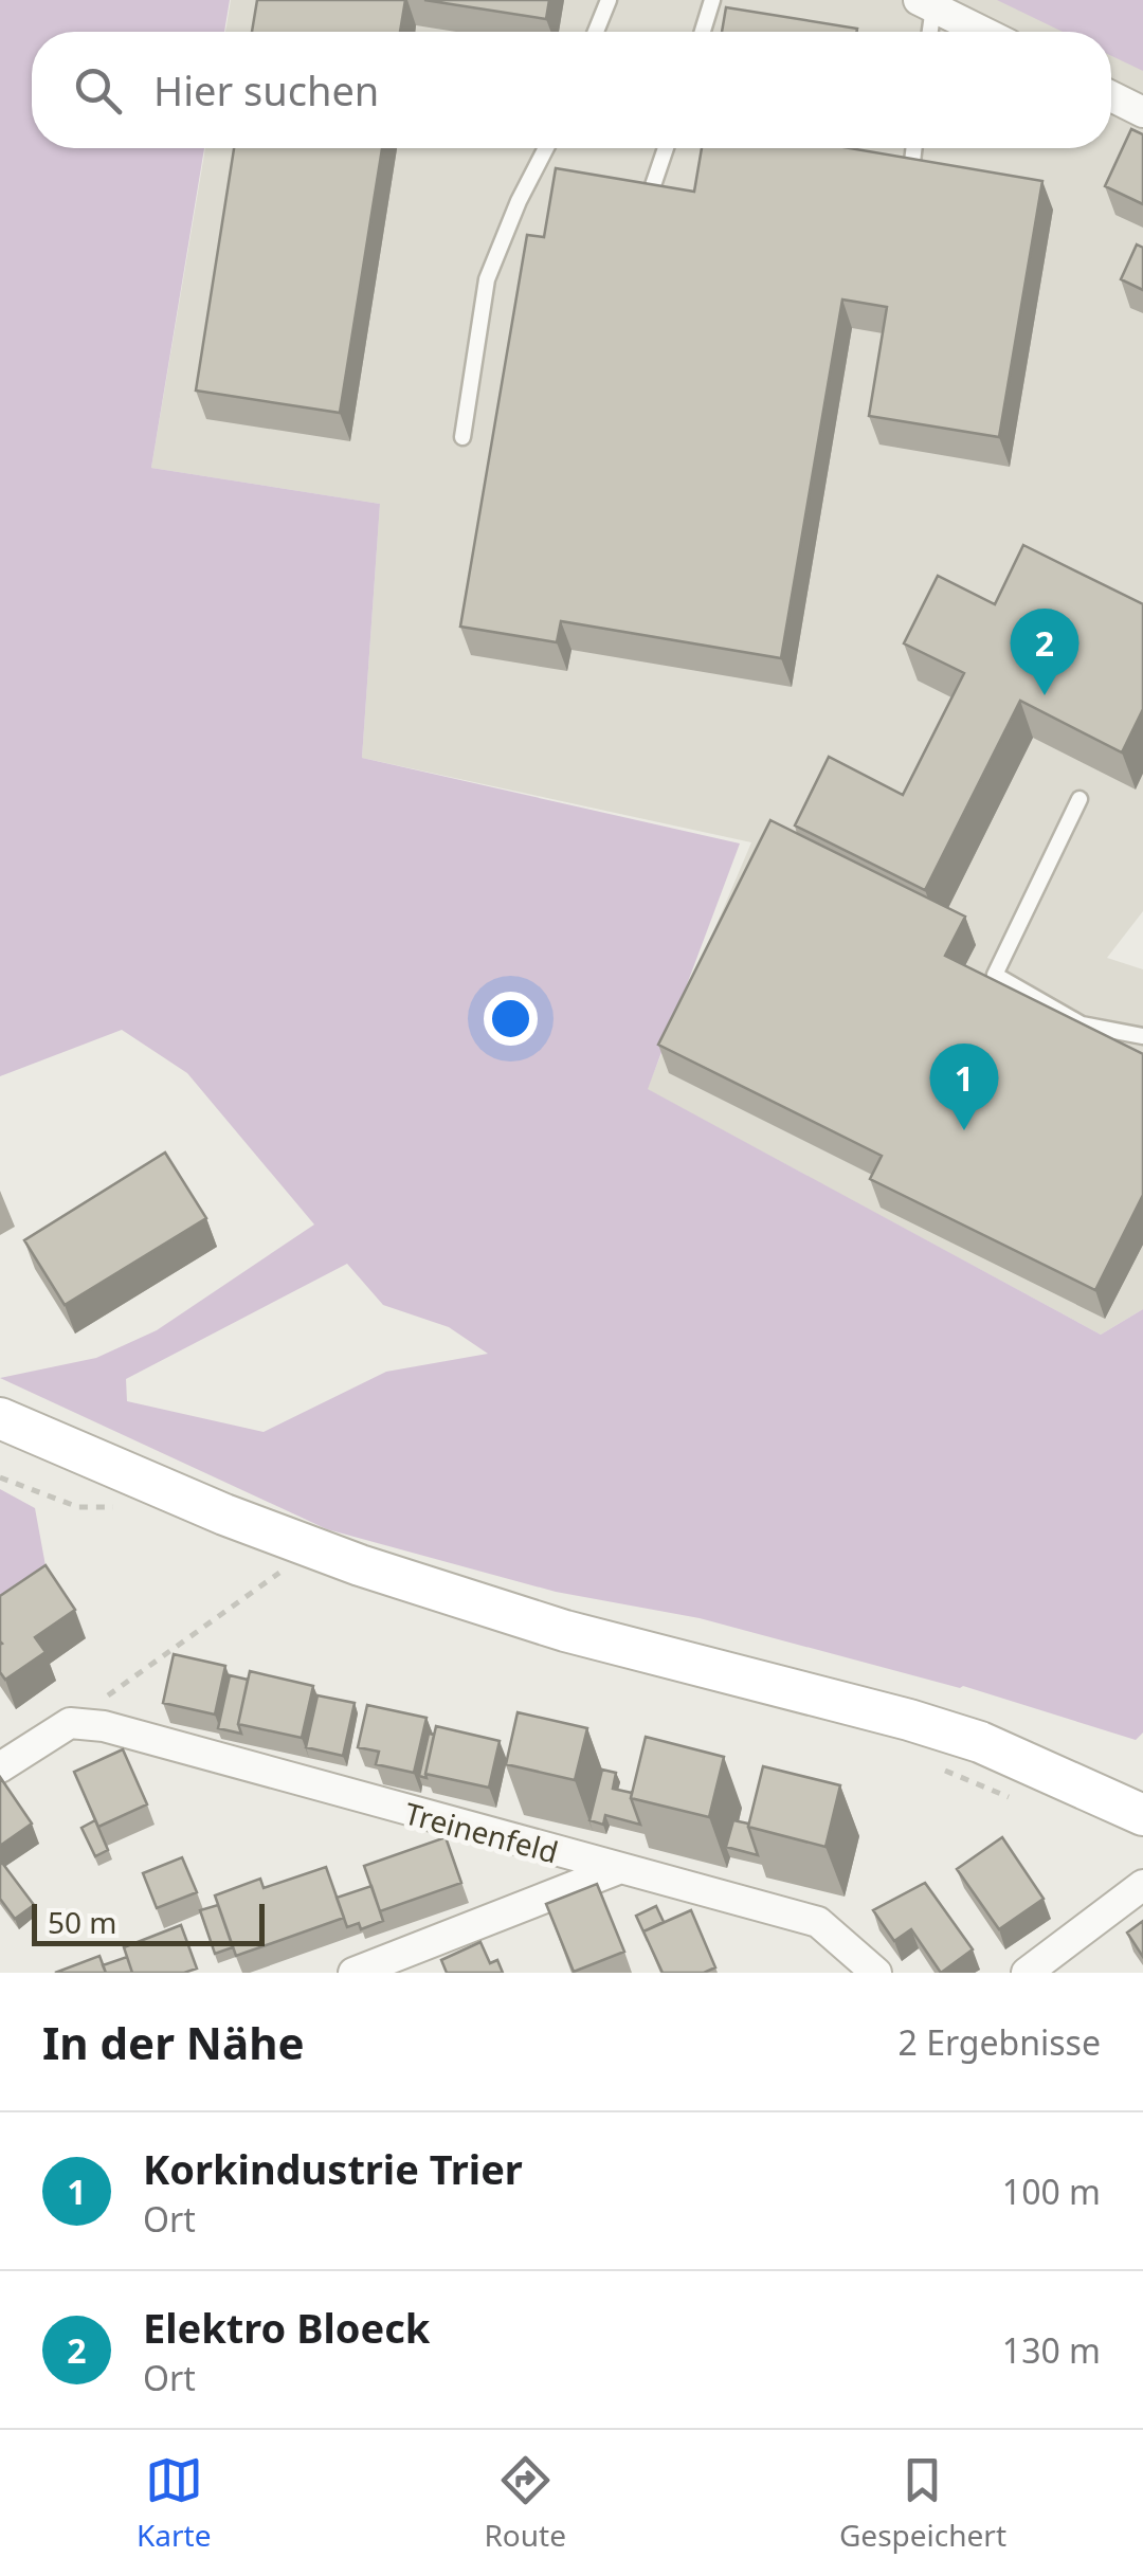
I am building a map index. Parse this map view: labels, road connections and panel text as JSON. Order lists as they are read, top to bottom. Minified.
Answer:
{"streets":{"street":["Treinenfeld"]},"scale_bar":"50 m","page":{"search":"Hier suchen","pins":["2","1"],"scale":"50 m","heading":["In der Nähe","2 Ergebnisse"],"list":[{"mark":"1","name":"Korkindustrie Trier","note":"Ort","value":"100 m"},{"mark":"2","name":"Elektro Bloeck","note":"Ort","value":"130 m"}],"nav":["Karte","Route","Gespeichert"]}}
